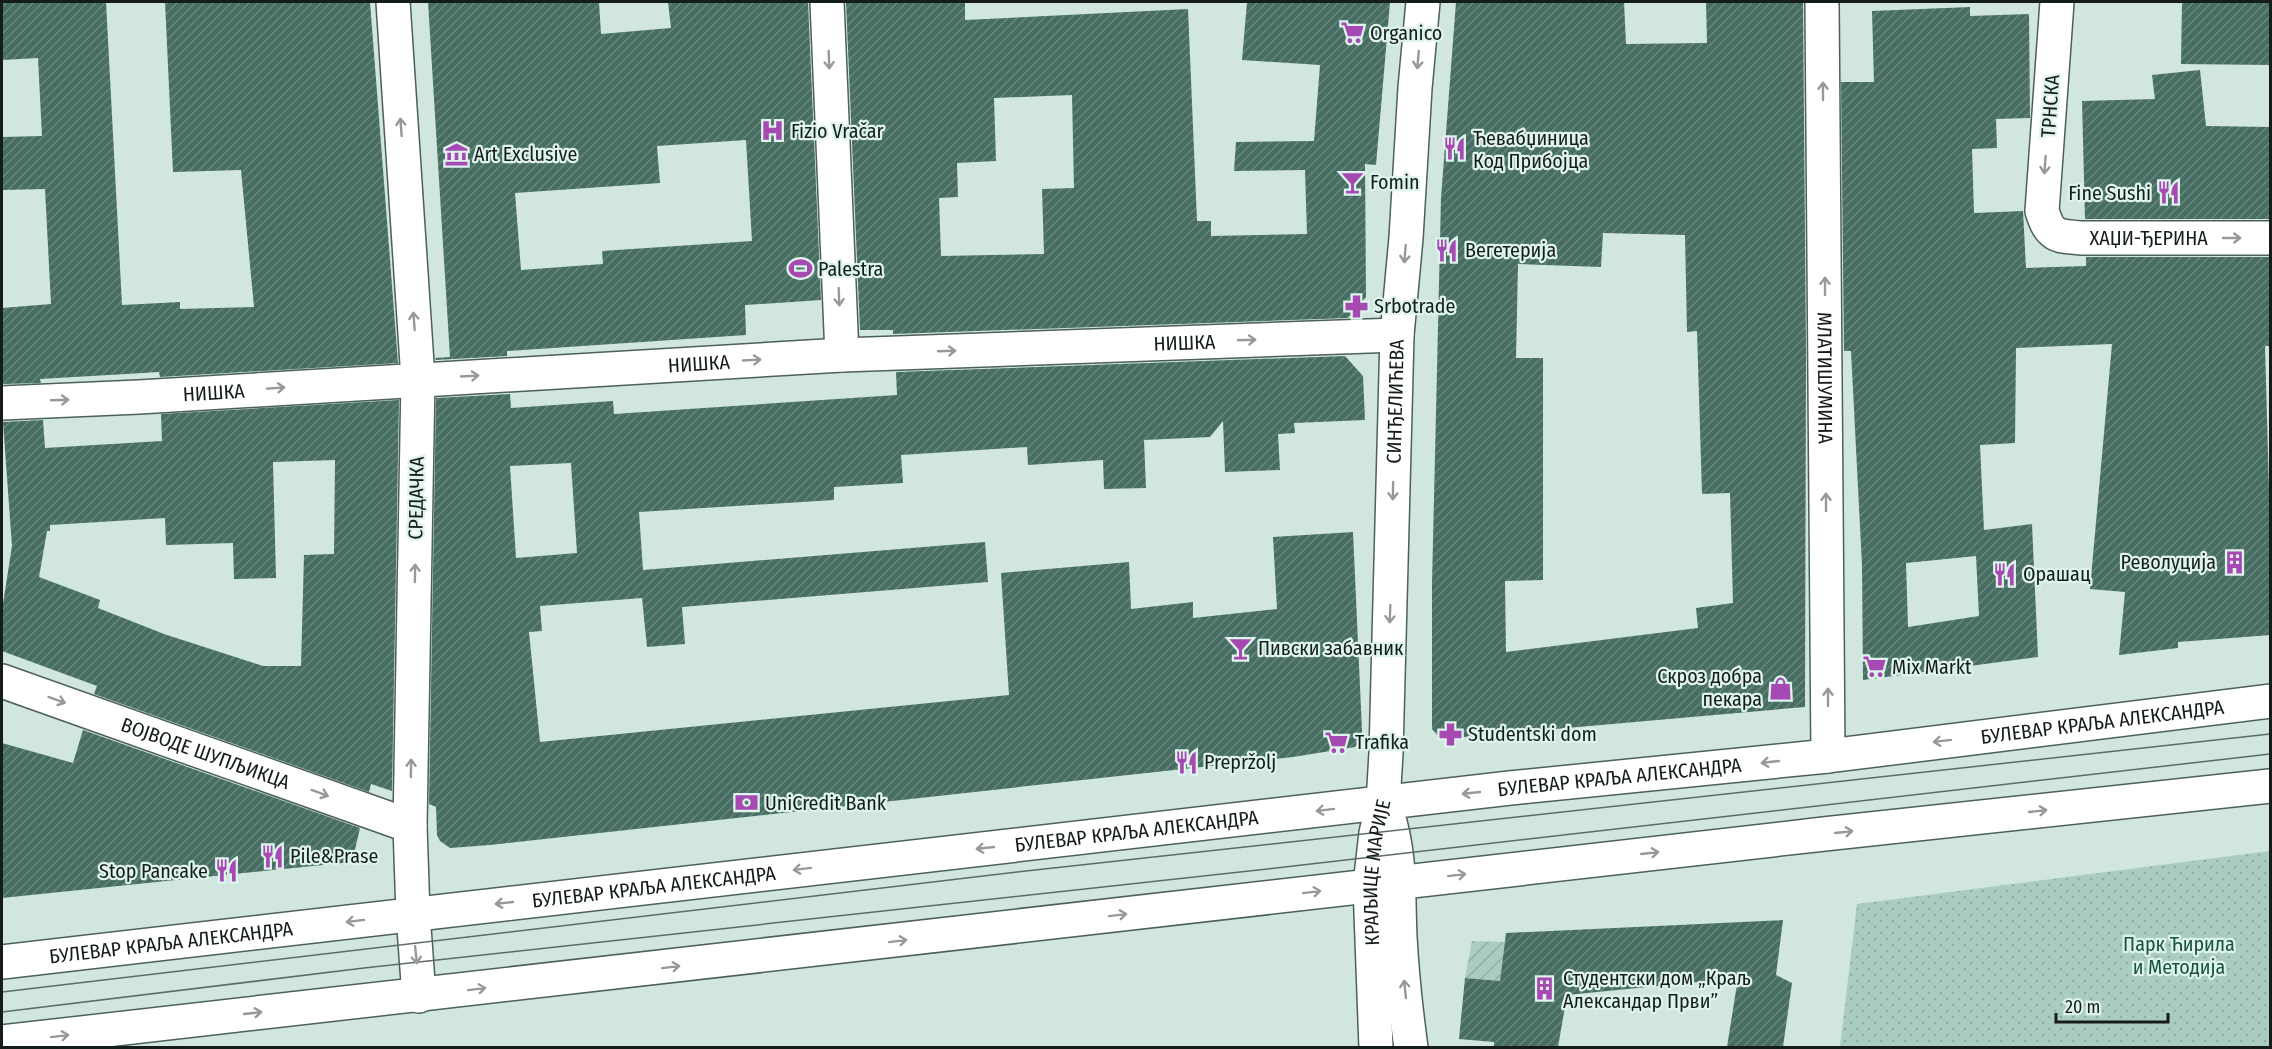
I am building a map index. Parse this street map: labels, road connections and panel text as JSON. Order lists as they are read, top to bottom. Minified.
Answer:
{"streets":{"main road":["ТРНСКА","ХАЏИ-ЂЕРИНА","НИШКА","МЛАТИШУМИНА","СИНЂЕЛИЋЕВА","СРЕДАЧКА","БУЛЕВАР КРАЉА АЛЕКСАНДРА","ВОЈВОДЕ ШУПЉИКЦА","КРАЉИЦЕ МАРИЈЕ"]},"crossings":[["ТРНСКА","ХАЏИ-ЂЕРИНА"],["НИШКА","СИНЂЕЛИЋЕВА"],["НИШКА","СРЕДАЧКА"],["МЛАТИШУМИНА","БУЛЕВАР КРАЉА АЛЕКСАНДРА"],["СИНЂЕЛИЋЕВА","БУЛЕВАР КРАЉА АЛЕКСАНДРА"],["СИНЂЕЛИЋЕВА","КРАЉИЦЕ МАРИЈЕ"],["СРЕДАЧКА","БУЛЕВАР КРАЉА АЛЕКСАНДРА"],["СРЕДАЧКА","ВОЈВОДЕ ШУПЉИКЦА"],["БУЛЕВАР КРАЉА АЛЕКСАНДРА","КРАЉИЦЕ МАРИЈЕ"]],"one_way":["ТРНСКА","ХАЏИ-ЂЕРИНА","НИШКА","МЛАТИШУМИНА","СИНЂЕЛИЋЕВА","СРЕДАЧКА","ВОЈВОДЕ ШУПЉИКЦА"],"parks":["Парк Ћирила и Методија"],"places":{"supermarket":["Organico","Mix Markt","Trafika"],"hospital":["Fizio Vračar"],"restaurant":["Ћевабџиница Код Прибојца","Fine Sushi","Вегетерија","Орашац","Prepržolj","Pile&Prase","Stop Pancake"],"museum":["Art Exclusive"],"bar":["Fomin","Пивски забавник"],"sports":["Palestra"],"pharmacy":["Srbotrade","Studentski dom"],"building":["Револуција","Студентски дом „Краљ Александар Први”"],"shop":["Скроз добра пекара"],"bank":["UniCredit Bank"]},"scale_bar":"20 m"}
